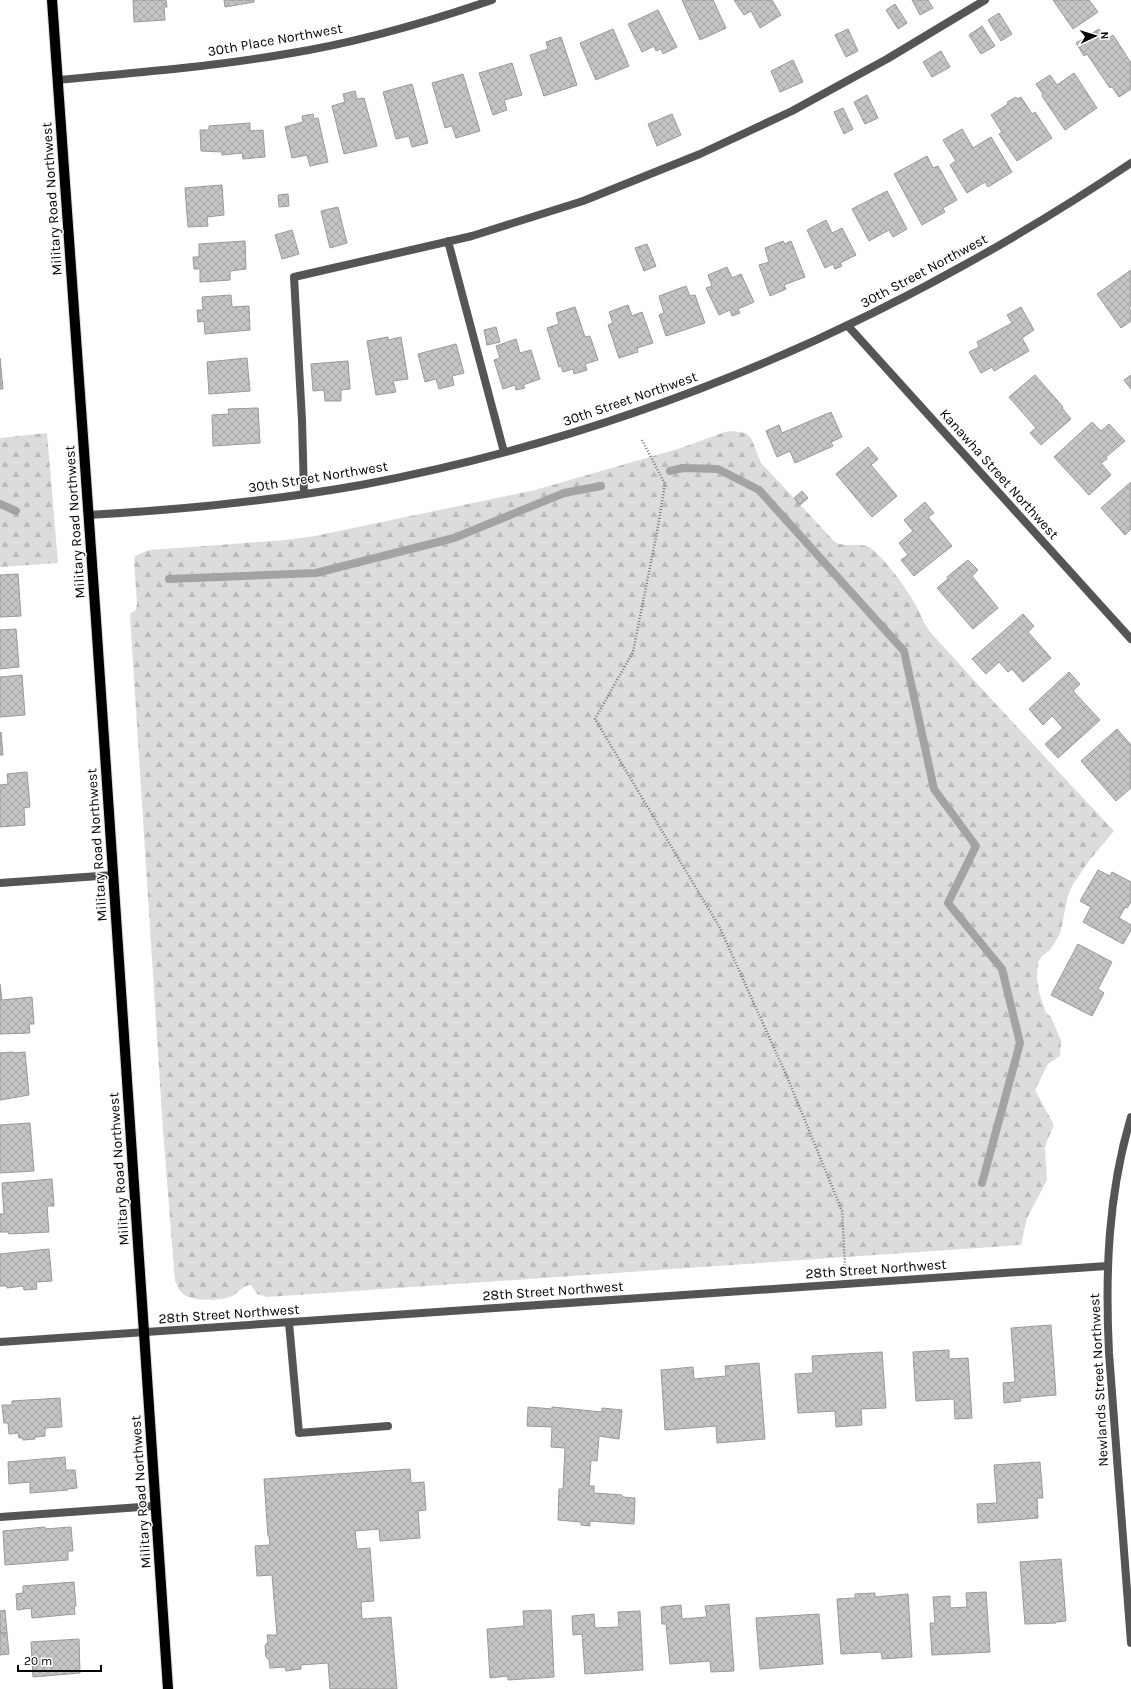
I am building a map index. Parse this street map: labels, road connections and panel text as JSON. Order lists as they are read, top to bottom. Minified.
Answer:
{"streets":{"main road":["Military Road Northwest"],"street":["30th Place Northwest","30th Street Northwest","Kanawha Street Northwest","28th Street Northwest","Newlands Street Northwest"]},"crossings":[["30th Place Northwest","Military Road Northwest"],["Military Road Northwest","30th Street Northwest"],["Military Road Northwest","28th Street Northwest"],["30th Street Northwest","Kanawha Street Northwest"],["28th Street Northwest","Newlands Street Northwest"]],"scale_bar":"20 m","north":"right"}
